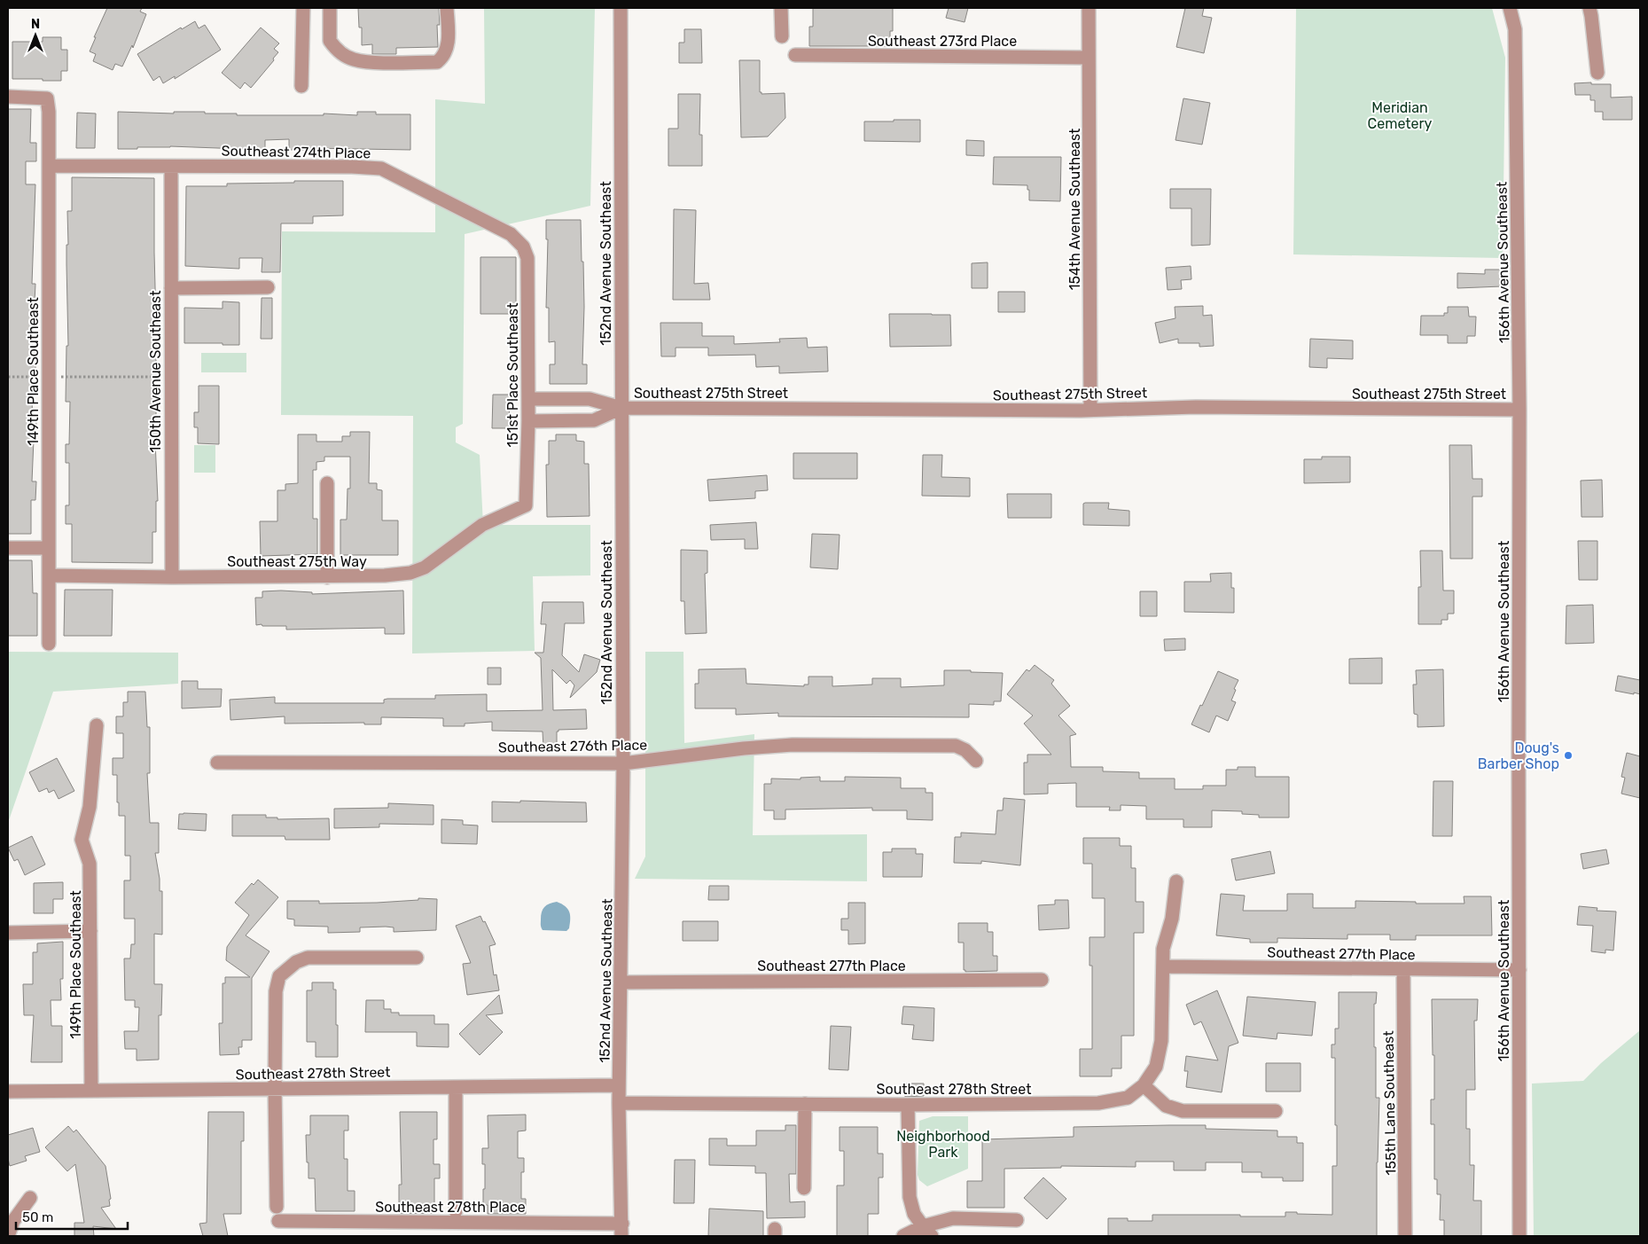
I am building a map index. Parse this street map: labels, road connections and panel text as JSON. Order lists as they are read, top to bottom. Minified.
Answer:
{"streets":{"street":["Southeast 273rd Place","Southeast 274th Place","154th Avenue Southeast","156th Avenue Southeast","152nd Avenue Southeast","149th Place Southeast","150th Avenue Southeast","151st Place Southeast","Southeast 275th Street","Southeast 275th Way","Southeast 276th Place","Southeast 277th Place","Southeast 278th Street","155th Lane Southeast","Southeast 278th Place"]},"crossings":[["Southeast 273rd Place","154th Avenue Southeast"],["Southeast 274th Place","149th Place Southeast"],["Southeast 274th Place","150th Avenue Southeast"],["Southeast 274th Place","151st Place Southeast"],["154th Avenue Southeast","Southeast 275th Street"],["156th Avenue Southeast","Southeast 275th Street"],["156th Avenue Southeast","Southeast 277th Place"],["152nd Avenue Southeast","Southeast 275th Street"],["152nd Avenue Southeast","Southeast 276th Place"],["152nd Avenue Southeast","Southeast 277th Place"],["152nd Avenue Southeast","Southeast 278th Street"],["152nd Avenue Southeast","Southeast 278th Place"],["149th Place Southeast","Southeast 275th Way"],["149th Place Southeast","Southeast 278th Street"],["150th Avenue Southeast","Southeast 275th Way"],["151st Place Southeast","Southeast 275th Street"],["151st Place Southeast","Southeast 275th Way"],["Southeast 277th Place","155th Lane Southeast"]],"parks":["Meridian Cemetery","Neighborhood Park"],"places":["Doug's Barber Shop"],"scale_bar":"50 m","north":"top"}
